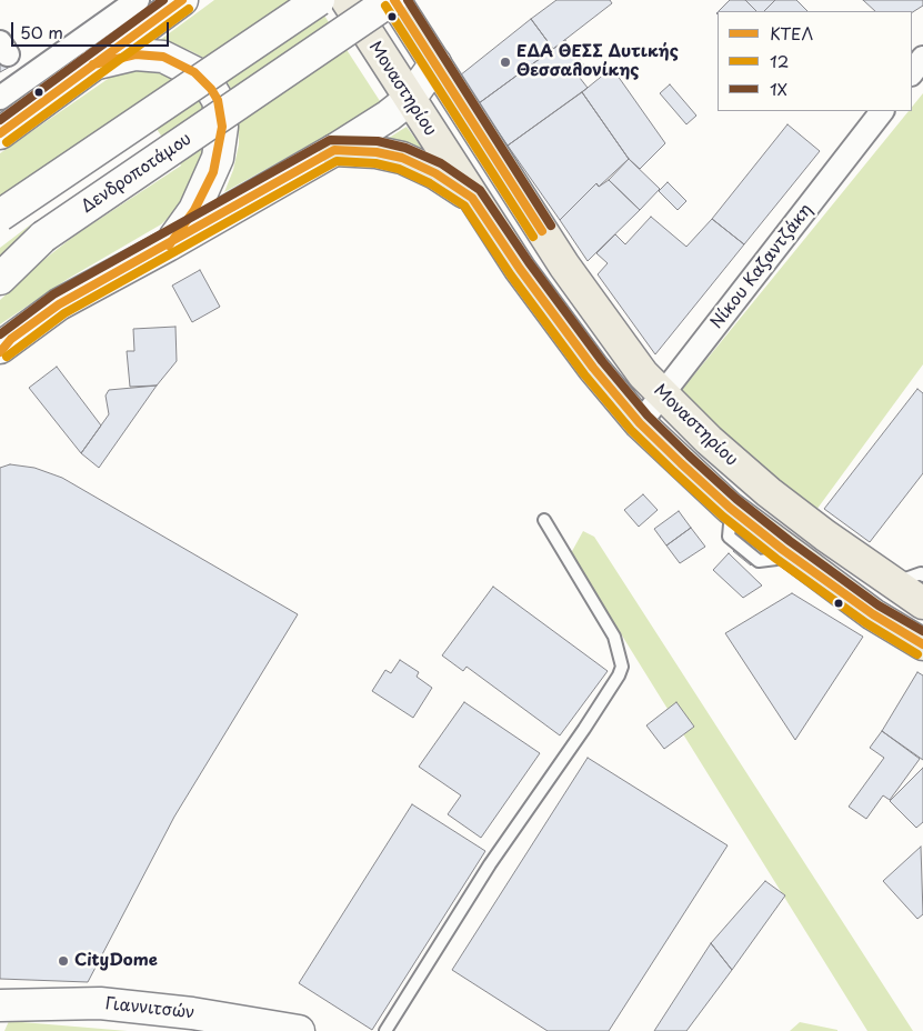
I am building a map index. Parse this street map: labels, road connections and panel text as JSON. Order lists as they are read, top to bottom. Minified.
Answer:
{"streets":{"main road":["Μοναστηρίου","Δενδροποτάμου","Γιαννιτσών"],"street":["Νίκου Καζαντζάκη"]},"crossings":[["Μοναστηρίου","Δενδροποτάμου"],["Μοναστηρίου","Νίκου Καζαντζάκη"]],"places":["ΕΔΑ ΘΕΣΣ Δυτικής Θεσσαλονίκης","CityDome"],"lines":["transit line ΚΤΕΛ","transit line 1Χ","transit line 12"],"legend":["ΚΤΕΛ","12","1Χ"],"scale_bar":"50 m"}
